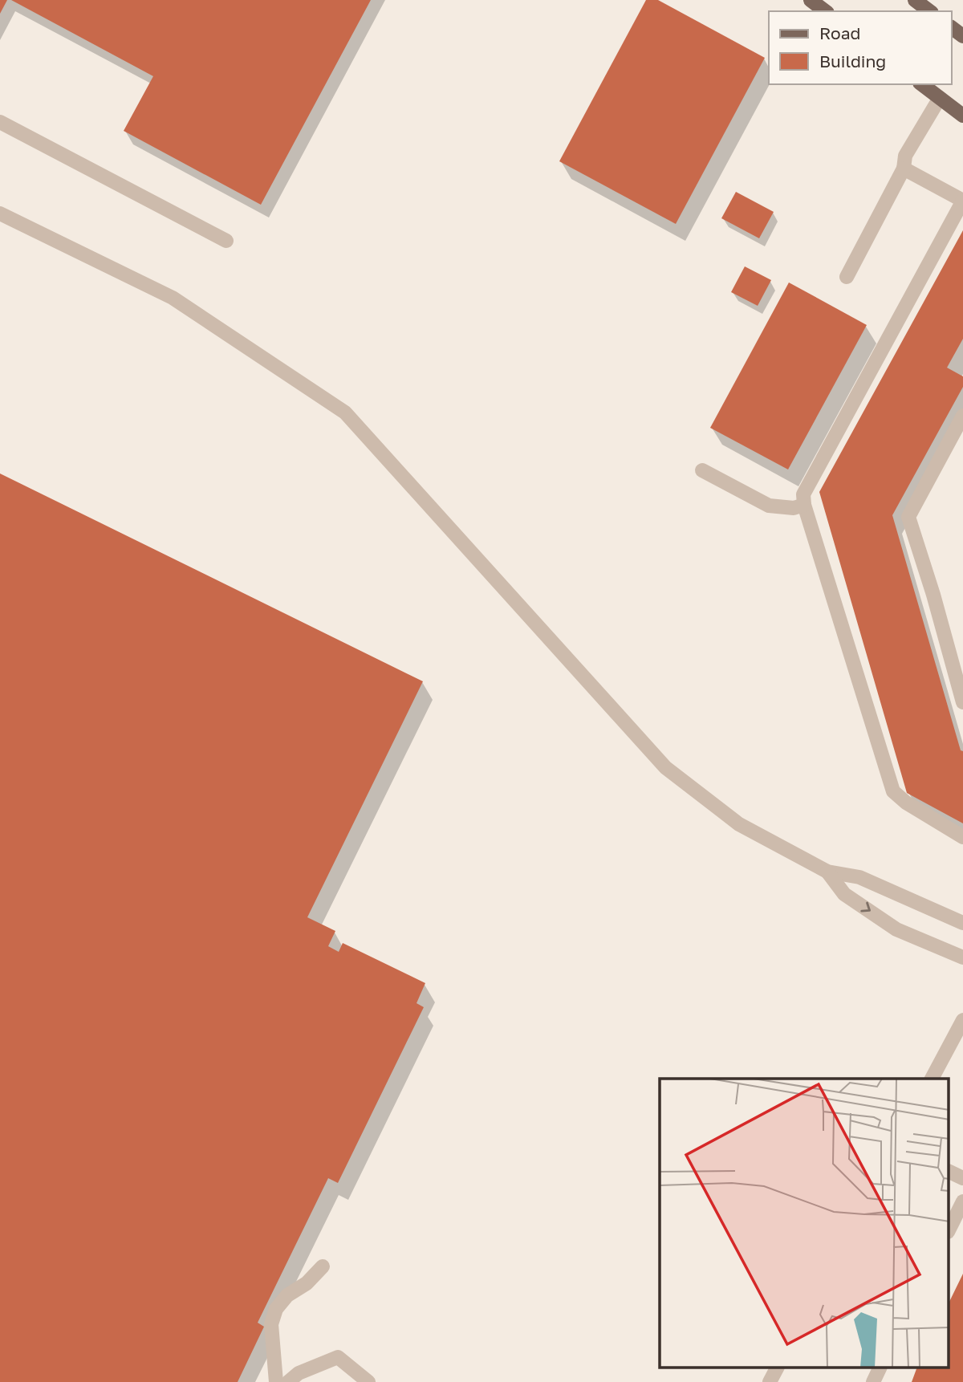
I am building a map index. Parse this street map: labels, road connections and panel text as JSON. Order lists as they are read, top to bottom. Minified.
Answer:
{"legend":["Road","Building"]}
